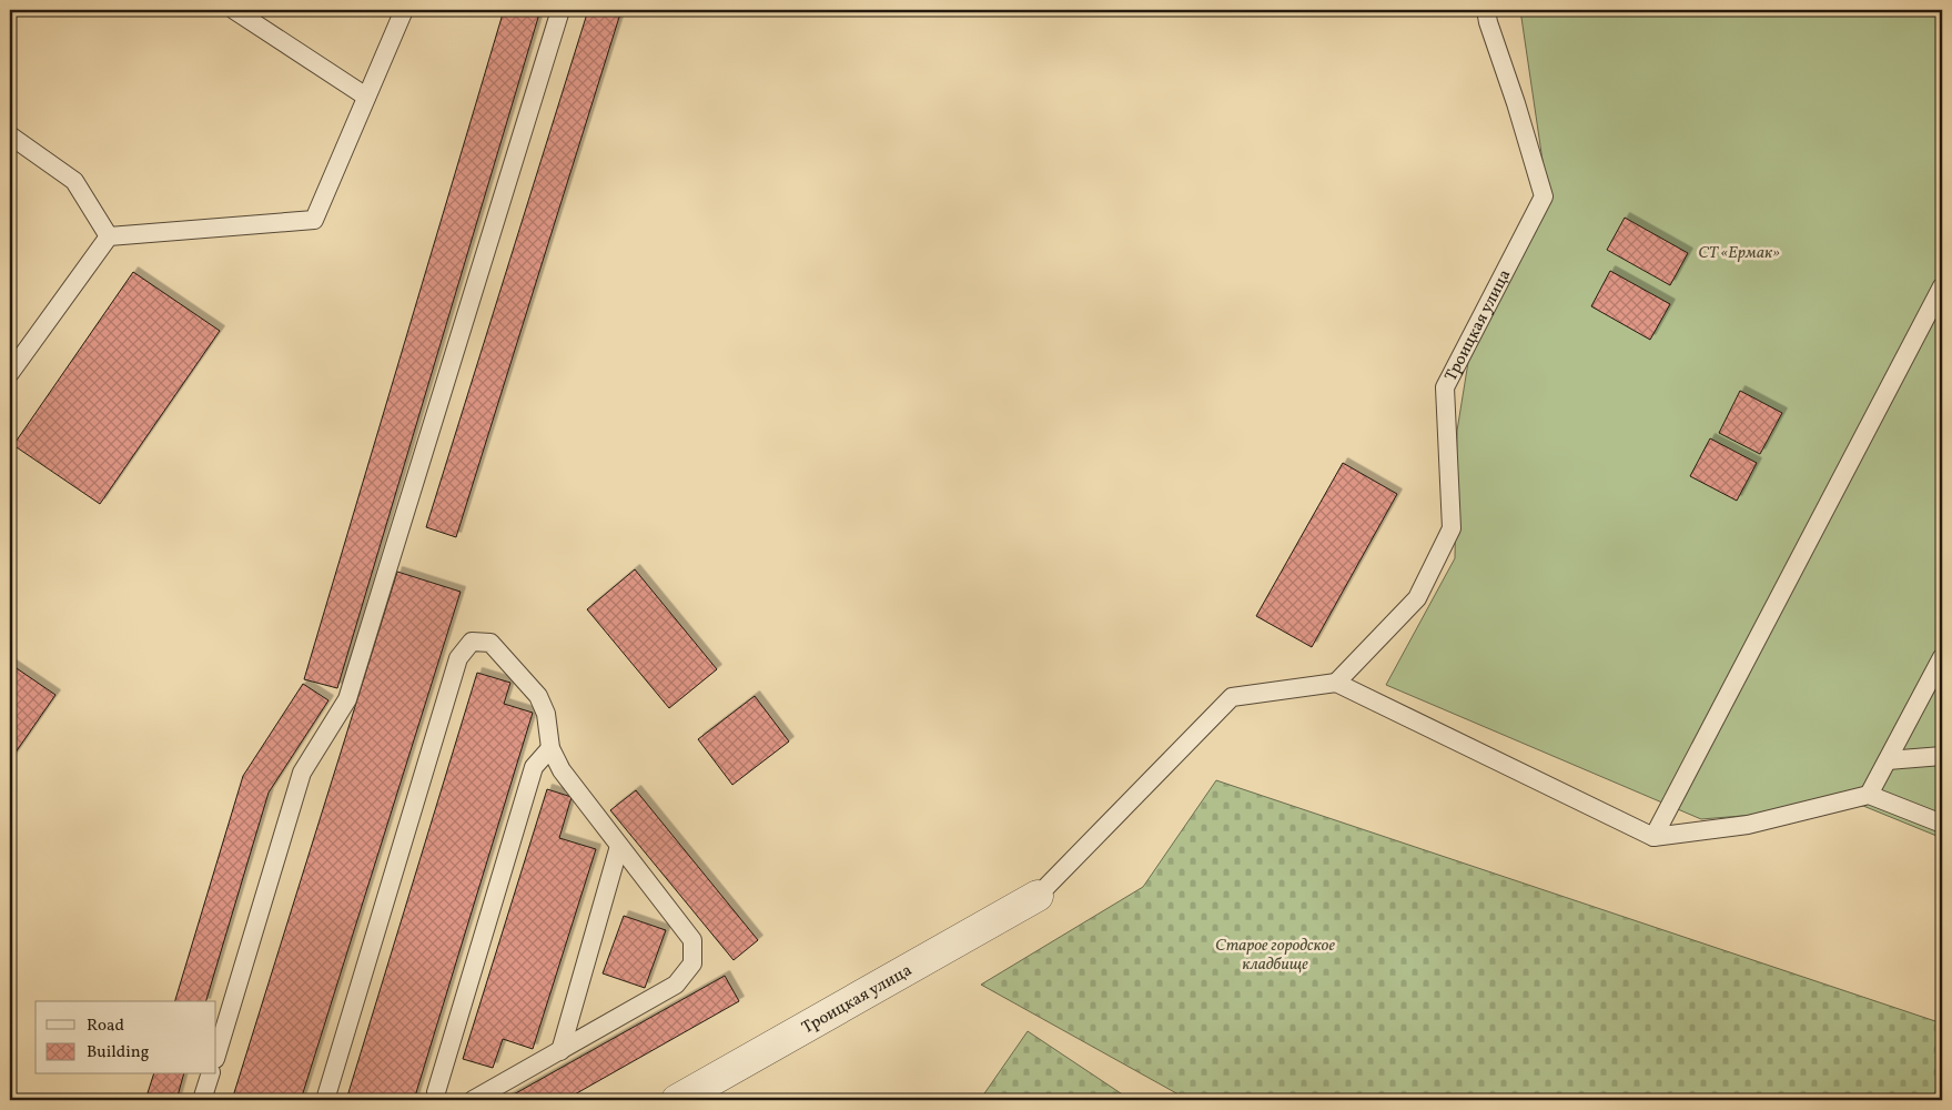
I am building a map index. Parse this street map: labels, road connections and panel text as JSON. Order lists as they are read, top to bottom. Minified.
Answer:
{"streets":{"street":["Троицкая улица"]},"parks":["СТ «Ермак»","Старое городское кладбище"],"legend":["Road","Building"]}
